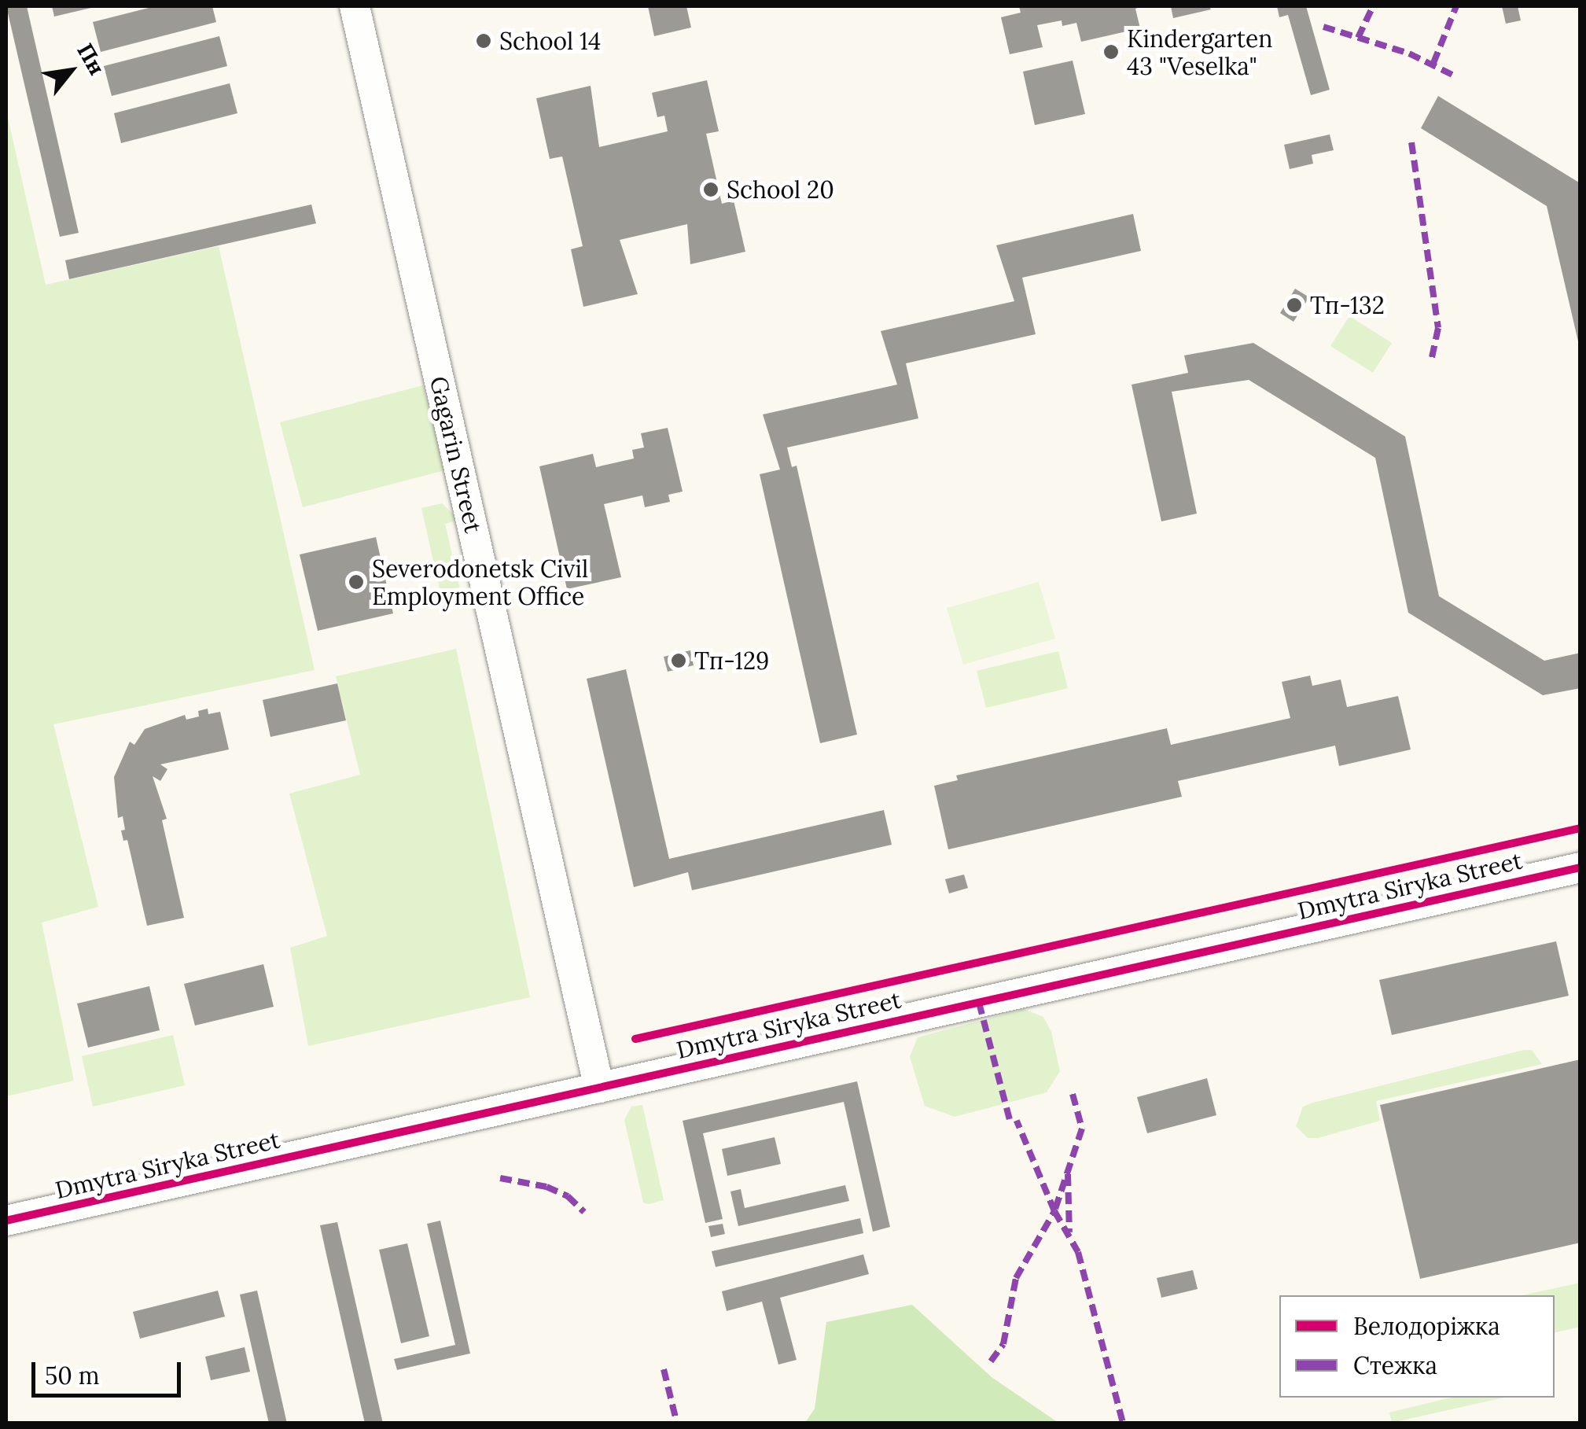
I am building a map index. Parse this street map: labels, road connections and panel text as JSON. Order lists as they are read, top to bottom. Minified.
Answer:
{"streets":{"street":["Gagarin Street","Dmytra Siryka Street"]},"crossings":[["Gagarin Street","Dmytra Siryka Street"]],"places":["School 14","Kindergarten 43 \"Veselka\"","School 20","Тп-132","Severodonetsk Civil Employment Office","Тп-129"],"legend":["Велодоріжка","Стежка"],"scale_bar":"50 m","north":"top right"}
